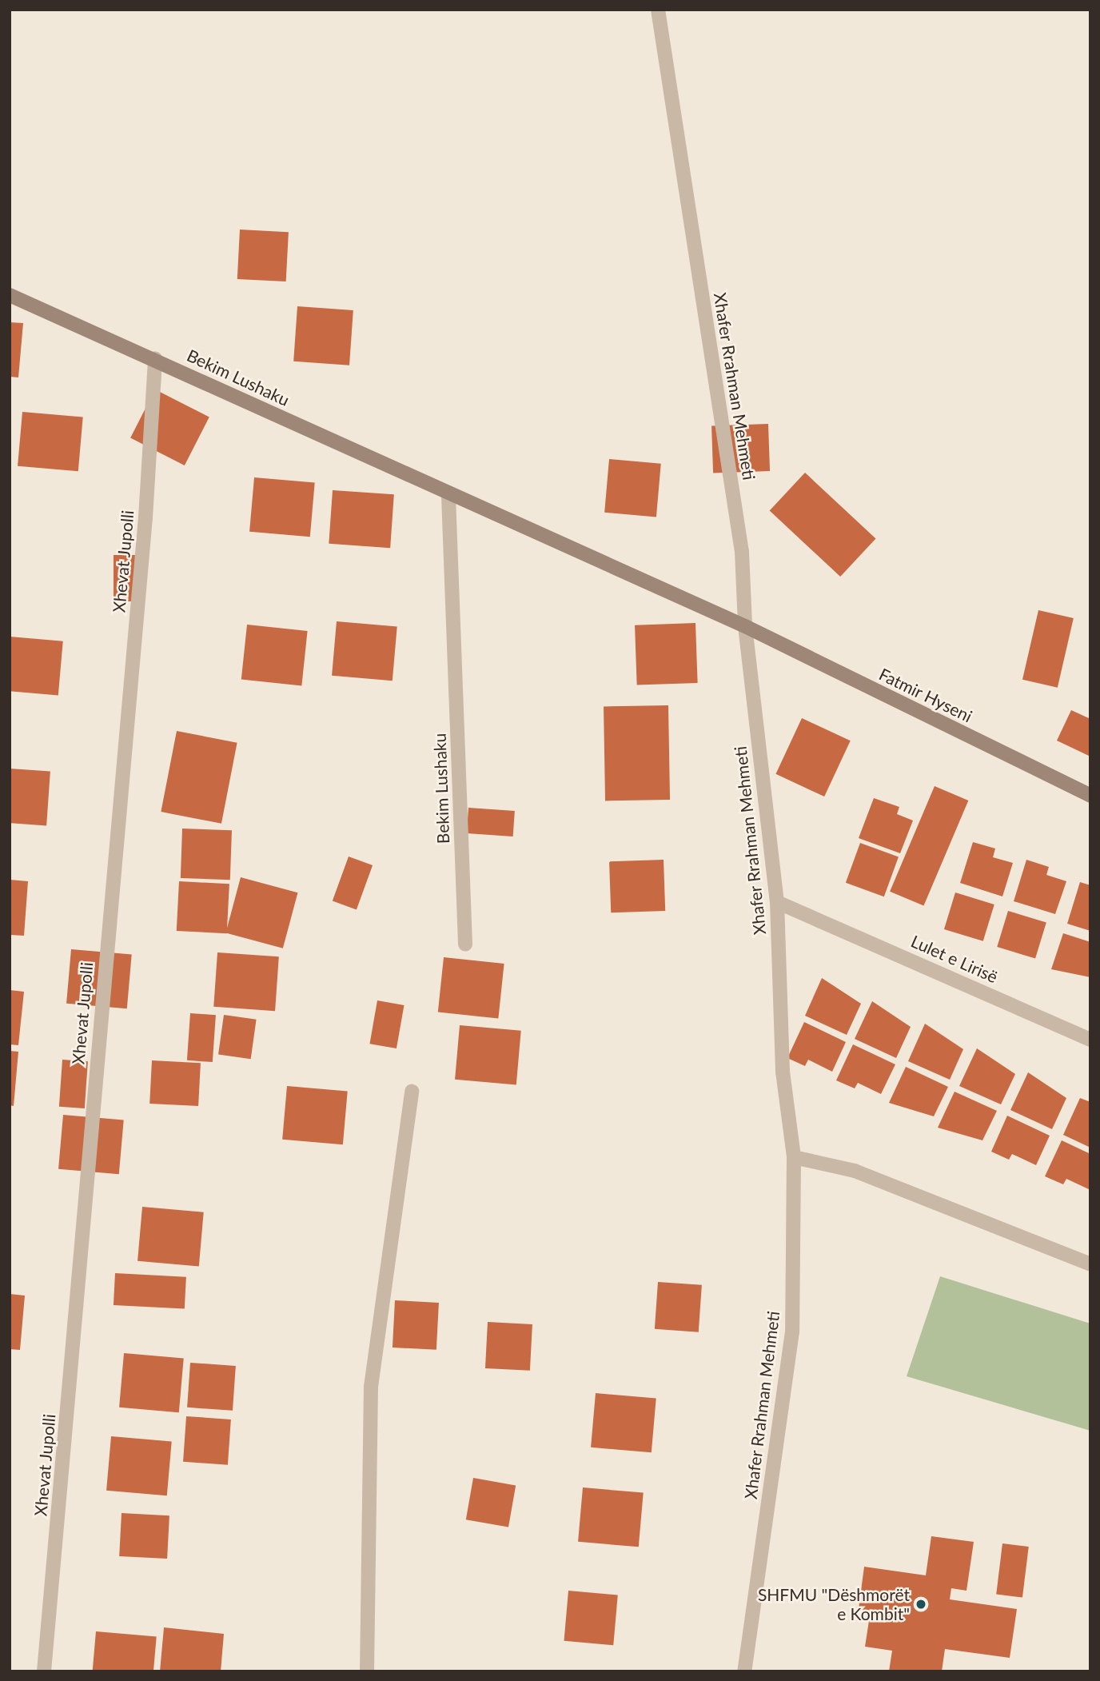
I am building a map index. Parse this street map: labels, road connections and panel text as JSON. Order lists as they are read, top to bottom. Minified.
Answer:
{"streets":{"street":["Bekim Lushaku","Xhafer Rrahman Mehmeti","Xhevat Jupolli","Fatmir Hyseni","Lulet e Lirisë"]},"crossings":[["Bekim Lushaku","Xhafer Rrahman Mehmeti"],["Bekim Lushaku","Xhevat Jupolli"],["Bekim Lushaku","Fatmir Hyseni"],["Xhafer Rrahman Mehmeti","Fatmir Hyseni"],["Xhafer Rrahman Mehmeti","Lulet e Lirisë"]],"places":["SHFMU \"Dëshmorët e Kombit\""]}
